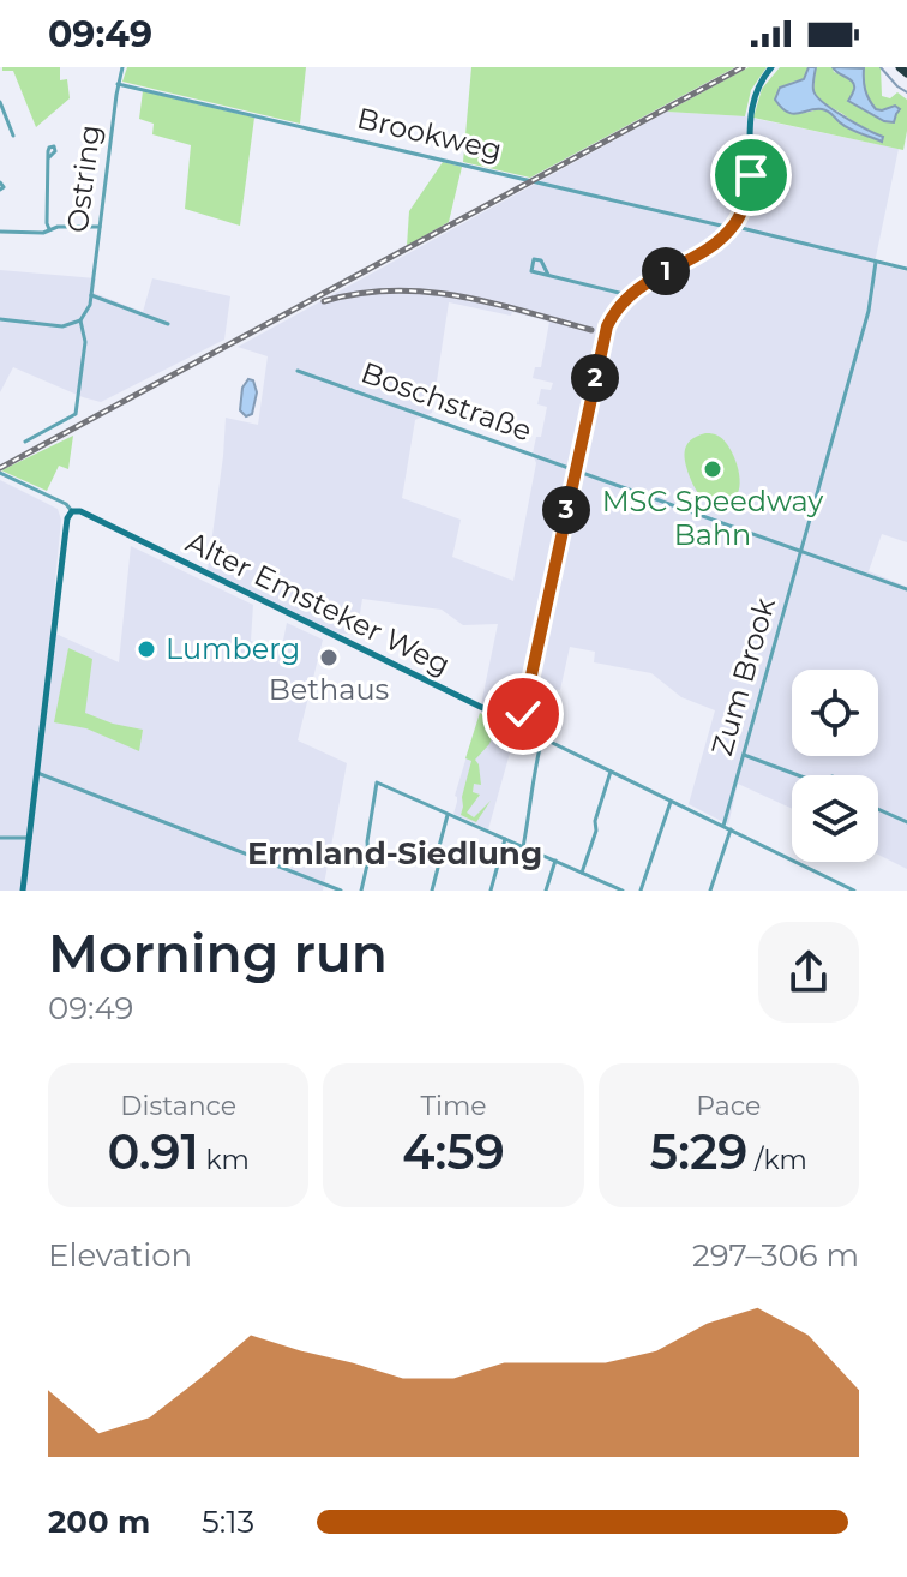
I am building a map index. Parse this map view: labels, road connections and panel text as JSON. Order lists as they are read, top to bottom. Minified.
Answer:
{"streets":{"street":["Brookweg","Ostring","Boschstraße","Alter Emsteker Weg","Zum Brook"]},"crossings":[["Brookweg","Ostring"],["Boschstraße","Zum Brook"],["Alter Emsteker Weg","Zum Brook"]],"districts":["Ermland-Siedlung"],"places":["MSC Speedway Bahn","Lumberg","Bethaus"],"page":{"status":"09:49","pins":["1","2","3"],"heading":["Morning run","09:49"],"stats":[["Distance","0.91 km"],["Time","4:59"],["Pace","5:29 /km"]],"chart":["Elevation","297–306 m"],"list":[{"name":"200 m","note":"5:13"}]}}
